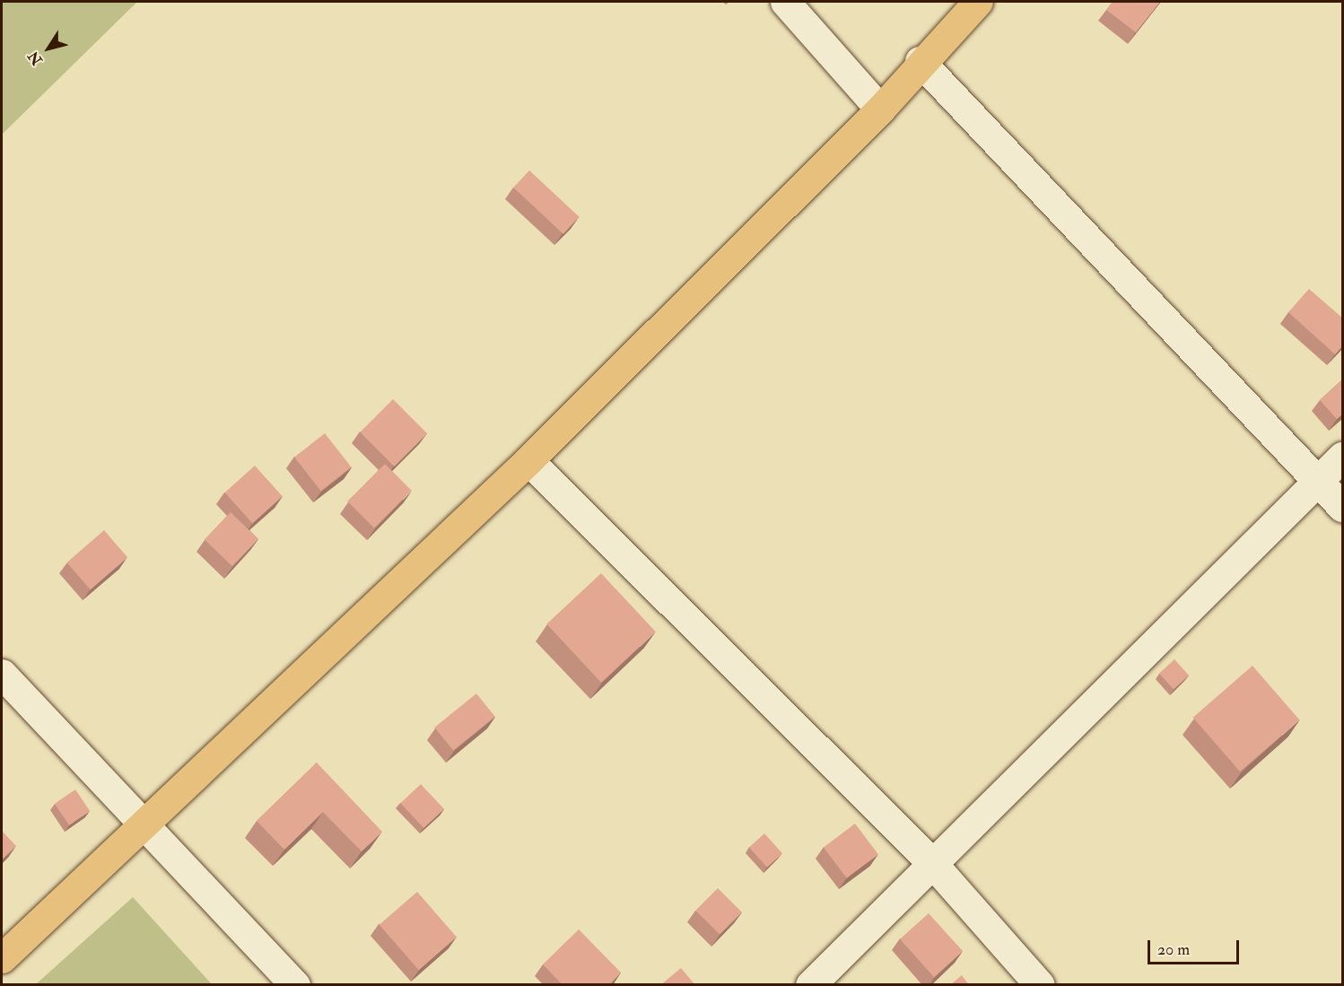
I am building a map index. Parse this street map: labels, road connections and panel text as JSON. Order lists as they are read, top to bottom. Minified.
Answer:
{"scale_bar":"20 m","north":"bottom left"}
